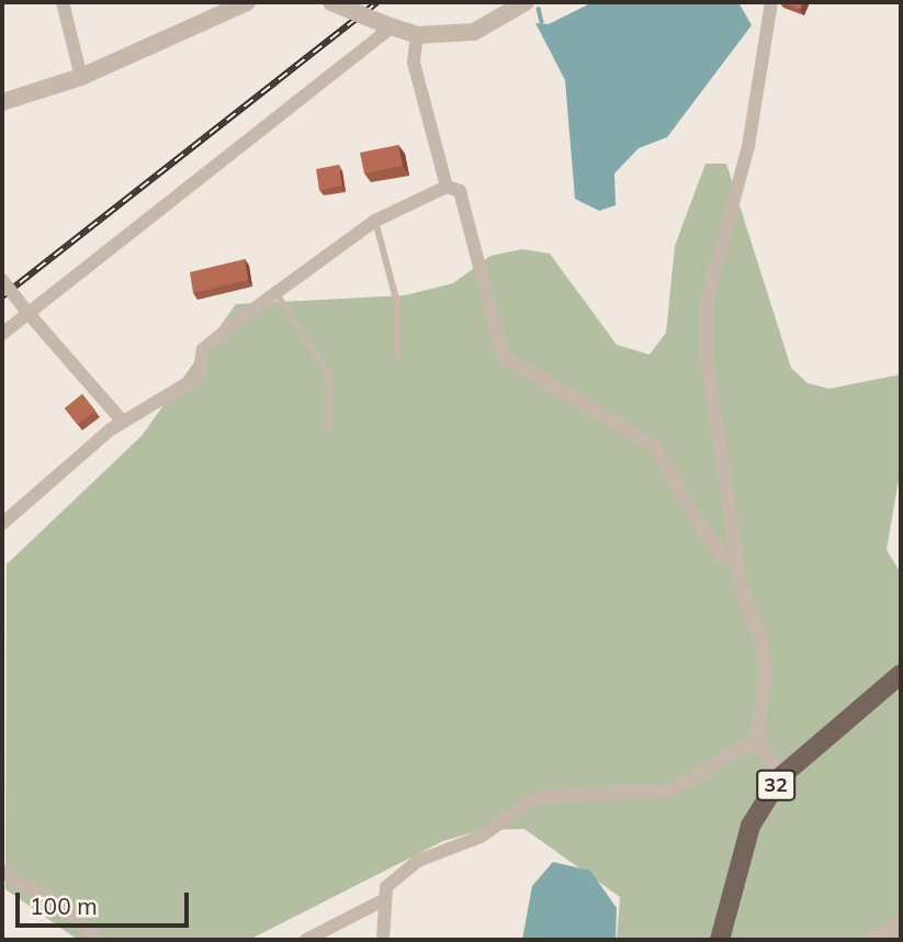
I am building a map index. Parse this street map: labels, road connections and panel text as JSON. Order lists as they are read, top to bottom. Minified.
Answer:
{"streets":{"main road":["32"]},"scale_bar":"100 m"}
